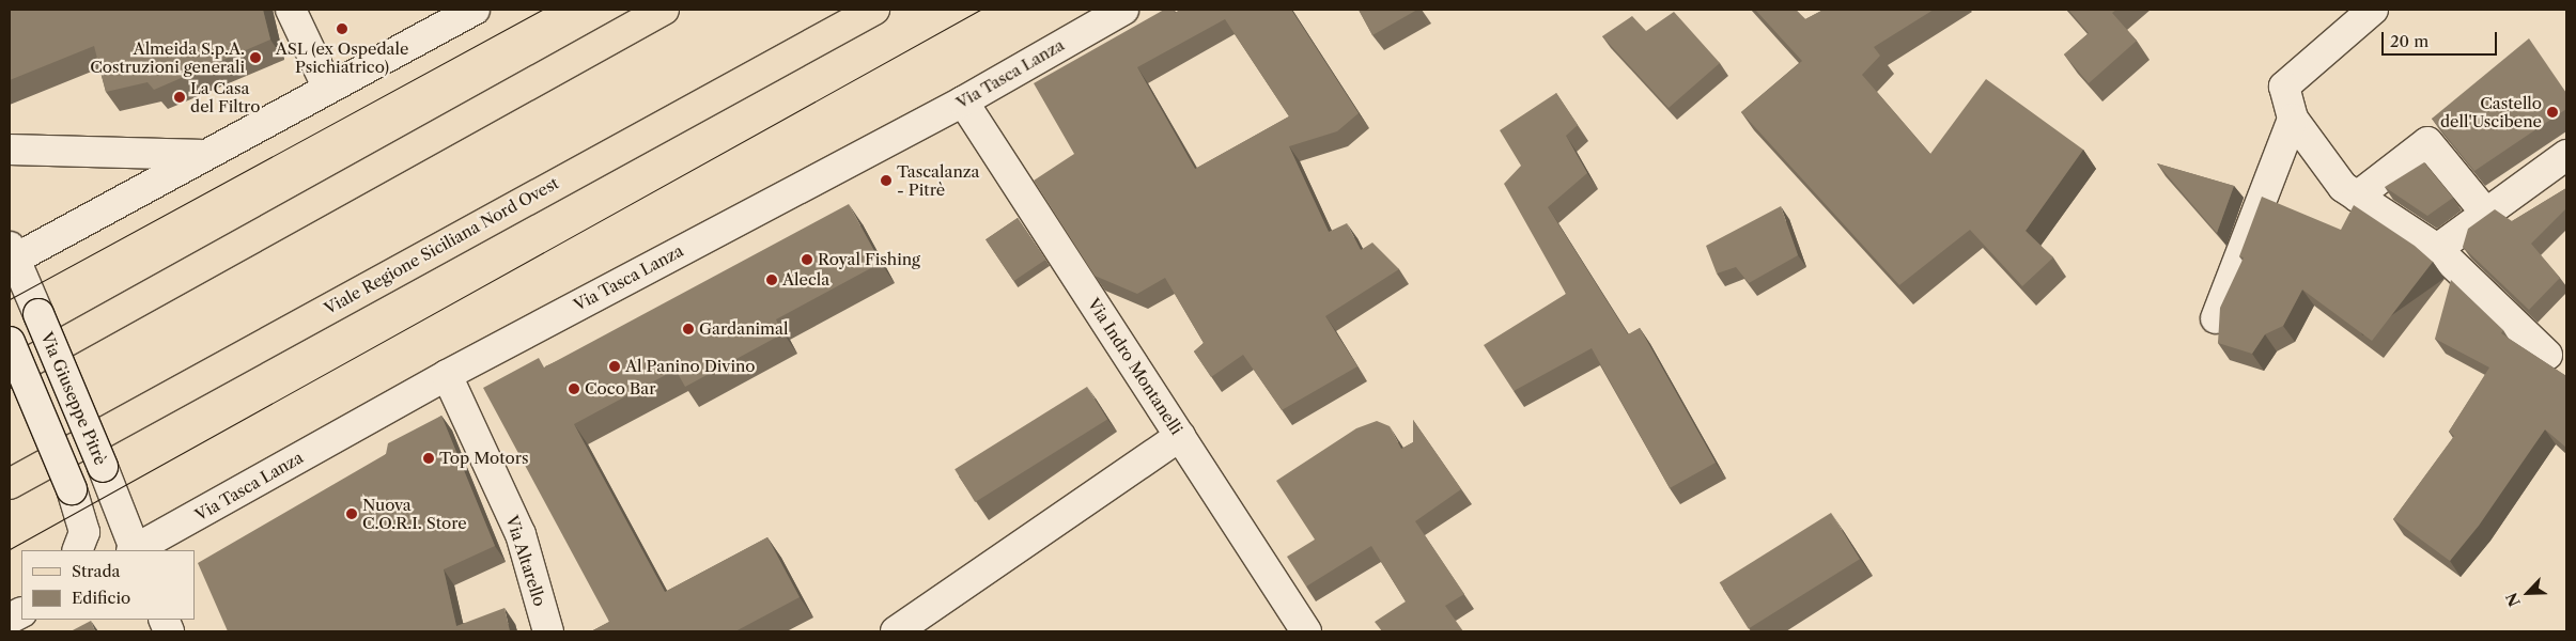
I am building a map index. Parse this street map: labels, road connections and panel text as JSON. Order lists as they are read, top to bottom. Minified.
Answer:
{"streets":{"main road":["Viale Regione Siciliana Nord Ovest"],"street":["Via Tasca Lanza","Via Indro Montanelli","Via Giuseppe Pitrè","Via Altarello"]},"crossings":[["Via Tasca Lanza","Via Indro Montanelli"],["Via Tasca Lanza","Via Altarello"]],"places":["ASL (ex Ospedale Psichiatrico)","Almeida S.p.A. Costruzioni generali","La Casa del Filtro","Castello dell'Uscibene","Tascalanza - Pitrè","Royal Fishing","Alecla","Gardanimal","Al Panino Divino","Coco Bar","Top Motors","Nuova C.O.R.I. Store"],"legend":["Strada","Edificio"],"scale_bar":"20 m","north":"bottom left"}
